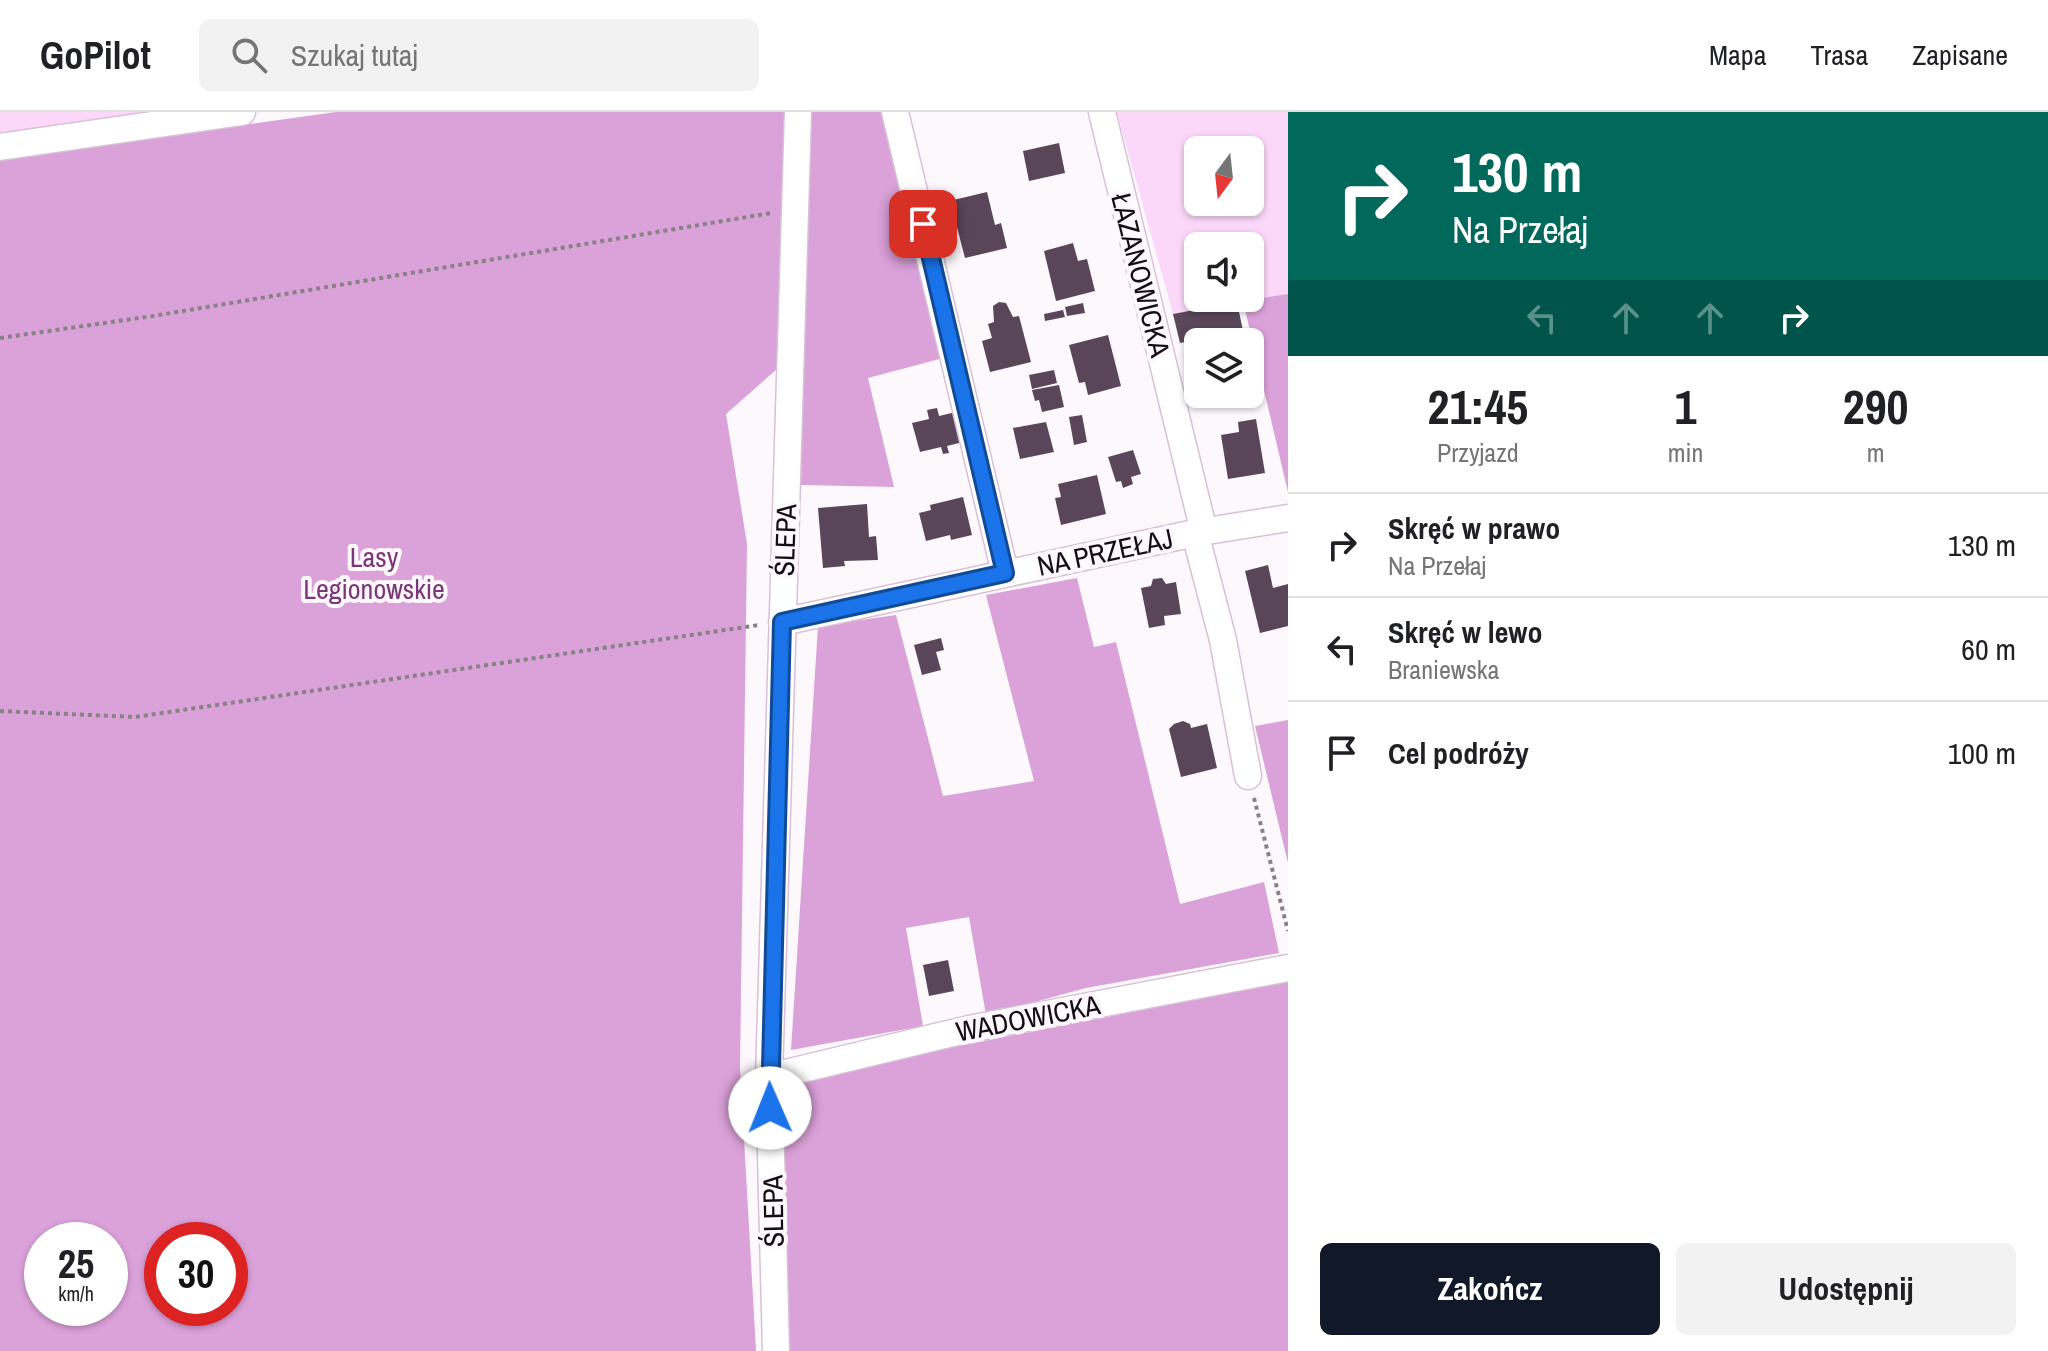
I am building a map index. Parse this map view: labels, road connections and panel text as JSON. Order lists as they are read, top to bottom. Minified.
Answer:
{"streets":{"street":["ŁAZANOWICKA","ŚLEPA","NA PRZEŁAJ","WADOWICKA"]},"crossings":[["ŁAZANOWICKA","NA PRZEŁAJ"],["ŚLEPA","NA PRZEŁAJ"],["ŚLEPA","WADOWICKA"]],"parks":["Lasy Legionowskie"],"north":"bottom","page":{"header":"GoPilot","search":"Szukaj tutaj","nav":["Mapa","Trasa","Zapisane"],"turn":["130 m","Na Przełaj"],"eta":["21:45","Przyjazd","1","min","290","m"],"list":[{"name":"Skręć w prawo","note":"Na Przełaj","value":"130 m"},{"name":"Skręć w lewo","note":"Braniewska","value":"60 m"},{"name":"Cel podróży","value":"100 m"}],"speed":"25 km/h","limit":"30","buttons":["Zakończ","Udostępnij"]}}
